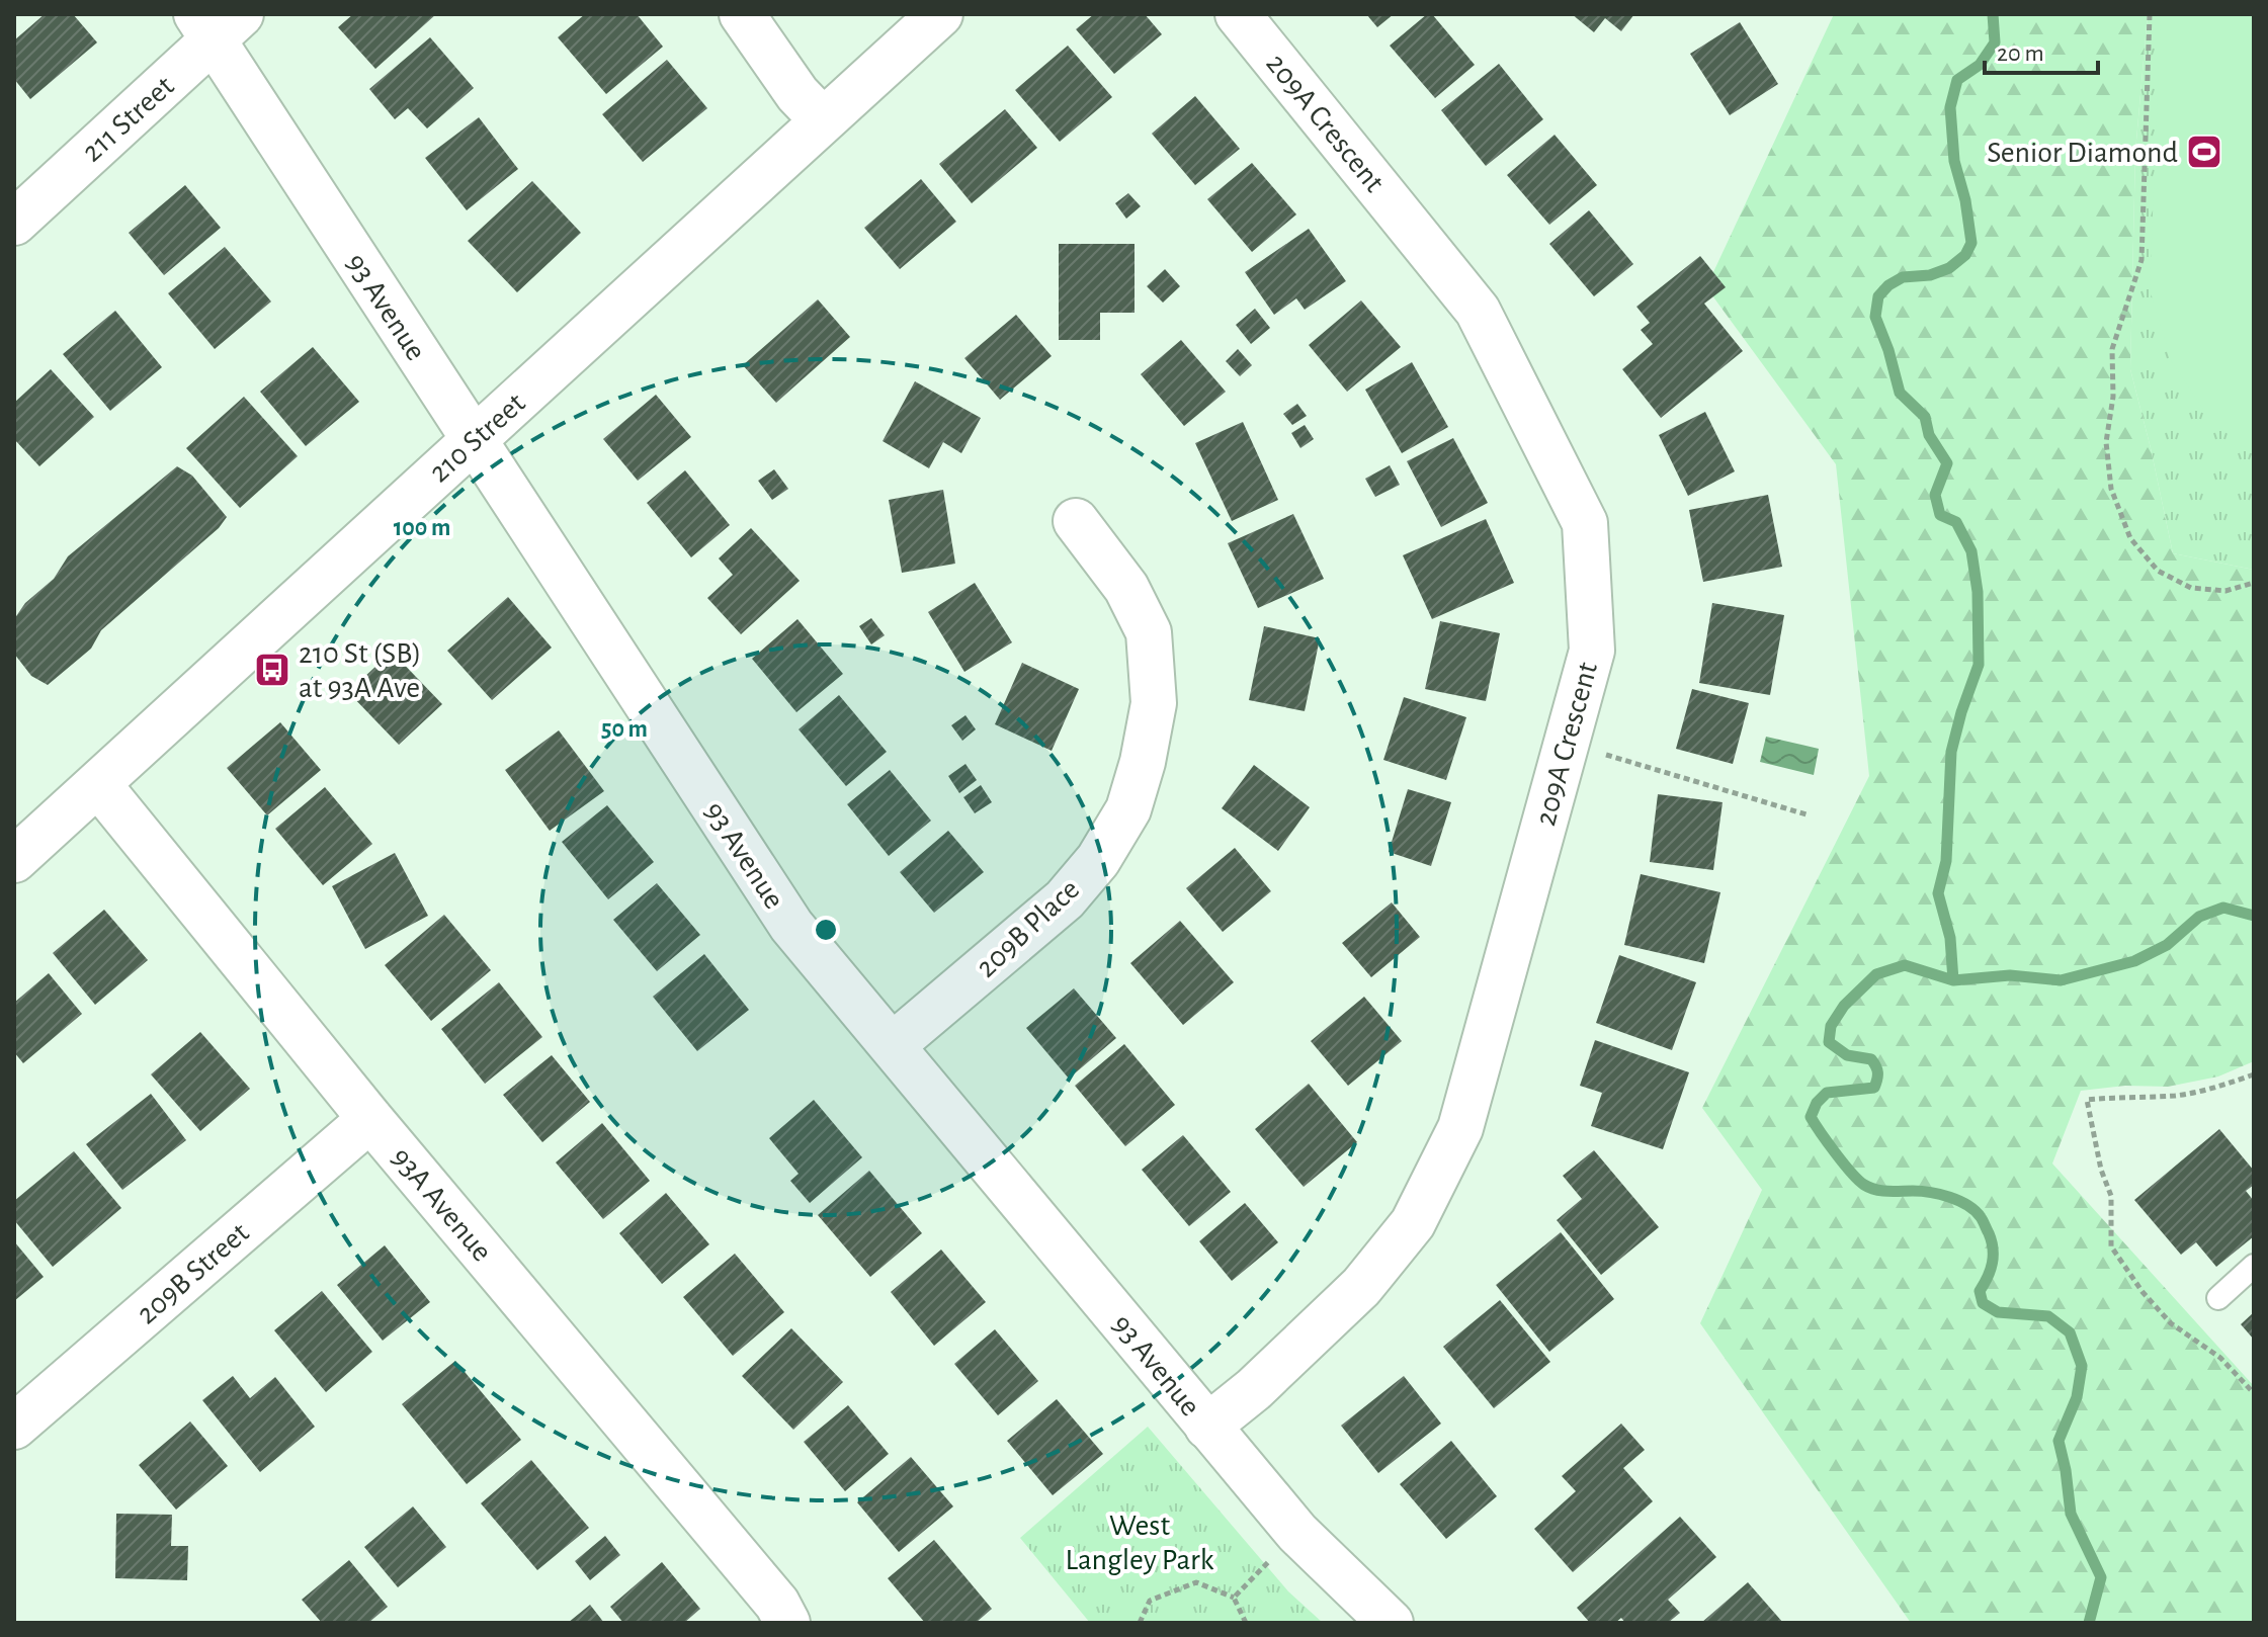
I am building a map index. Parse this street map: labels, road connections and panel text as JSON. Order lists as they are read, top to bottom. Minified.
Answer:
{"streets":{"street":["211 Street","209A Crescent","93 Avenue","210 Street","209B Place","93A Avenue","209B Street"]},"crossings":[["211 Street","93 Avenue"],["209A Crescent","93 Avenue"],["93 Avenue","210 Street"],["93 Avenue","209B Place"],["210 Street","93A Avenue"],["93A Avenue","209B Street"]],"parks":["West Langley Park"],"places":{"sports":["Senior Diamond"],"bus stop":["210 St (SB) at 93A Ave"]},"scale_bar":"20 m","rings":["100 m","50 m"]}
